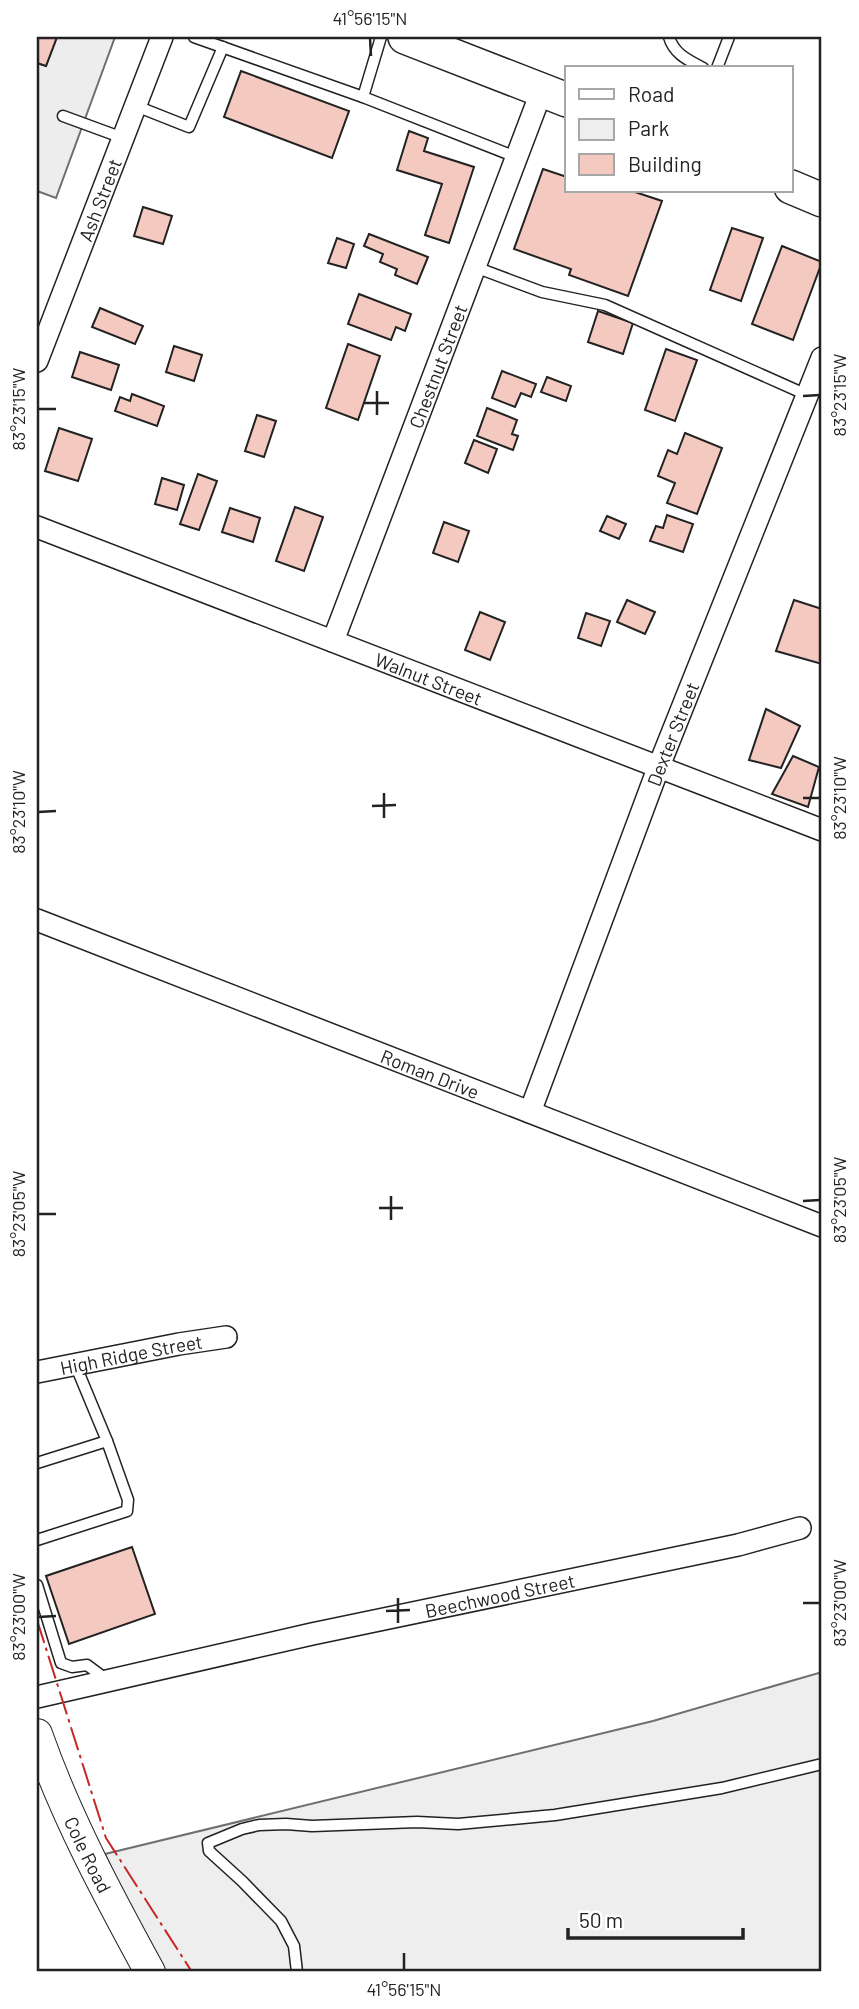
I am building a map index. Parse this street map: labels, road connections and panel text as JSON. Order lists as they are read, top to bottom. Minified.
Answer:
{"streets":{"street":["Ash Street","Chestnut Street","Walnut Street","Dexter Street","Roman Drive","High Ridge Street","Beechwood Street","Cole Road"]},"crossings":[["Chestnut Street","Walnut Street"],["Walnut Street","Dexter Street"],["Dexter Street","Roman Drive"]],"legend":["Road","Park","Building"],"scale_bar":"50 m","coordinates":["41°56'15\"N","83°23'15\"W","83°23'10\"W","83°23'05\"W","83°23'00\"W"]}
